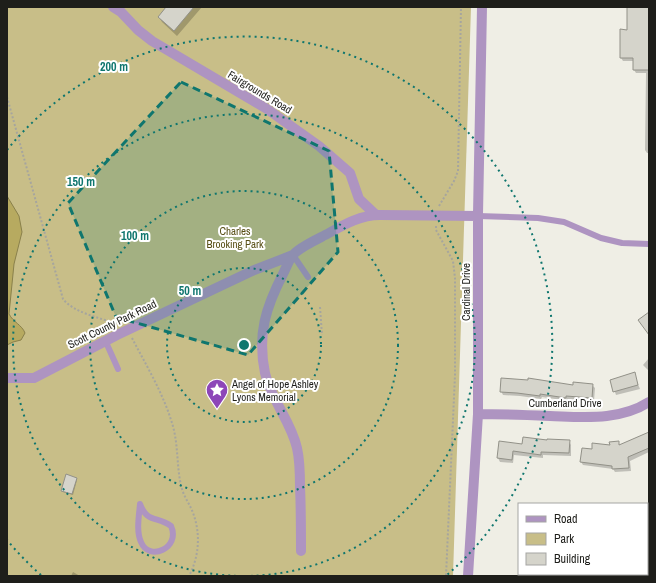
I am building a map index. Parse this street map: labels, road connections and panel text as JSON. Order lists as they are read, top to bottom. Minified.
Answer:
{"streets":{"street":["Fairgrounds Road","Cardinal Drive","Scott County Park Road","Cumberland Drive"]},"crossings":[["Cardinal Drive","Cumberland Drive"]],"parks":["Charles Brooking Park"],"places":{"place":["Angel of Hope Ashley Lyons Memorial"]},"legend":["Road","Park","Building"],"rings":["200 m","150 m","100 m","50 m"]}
